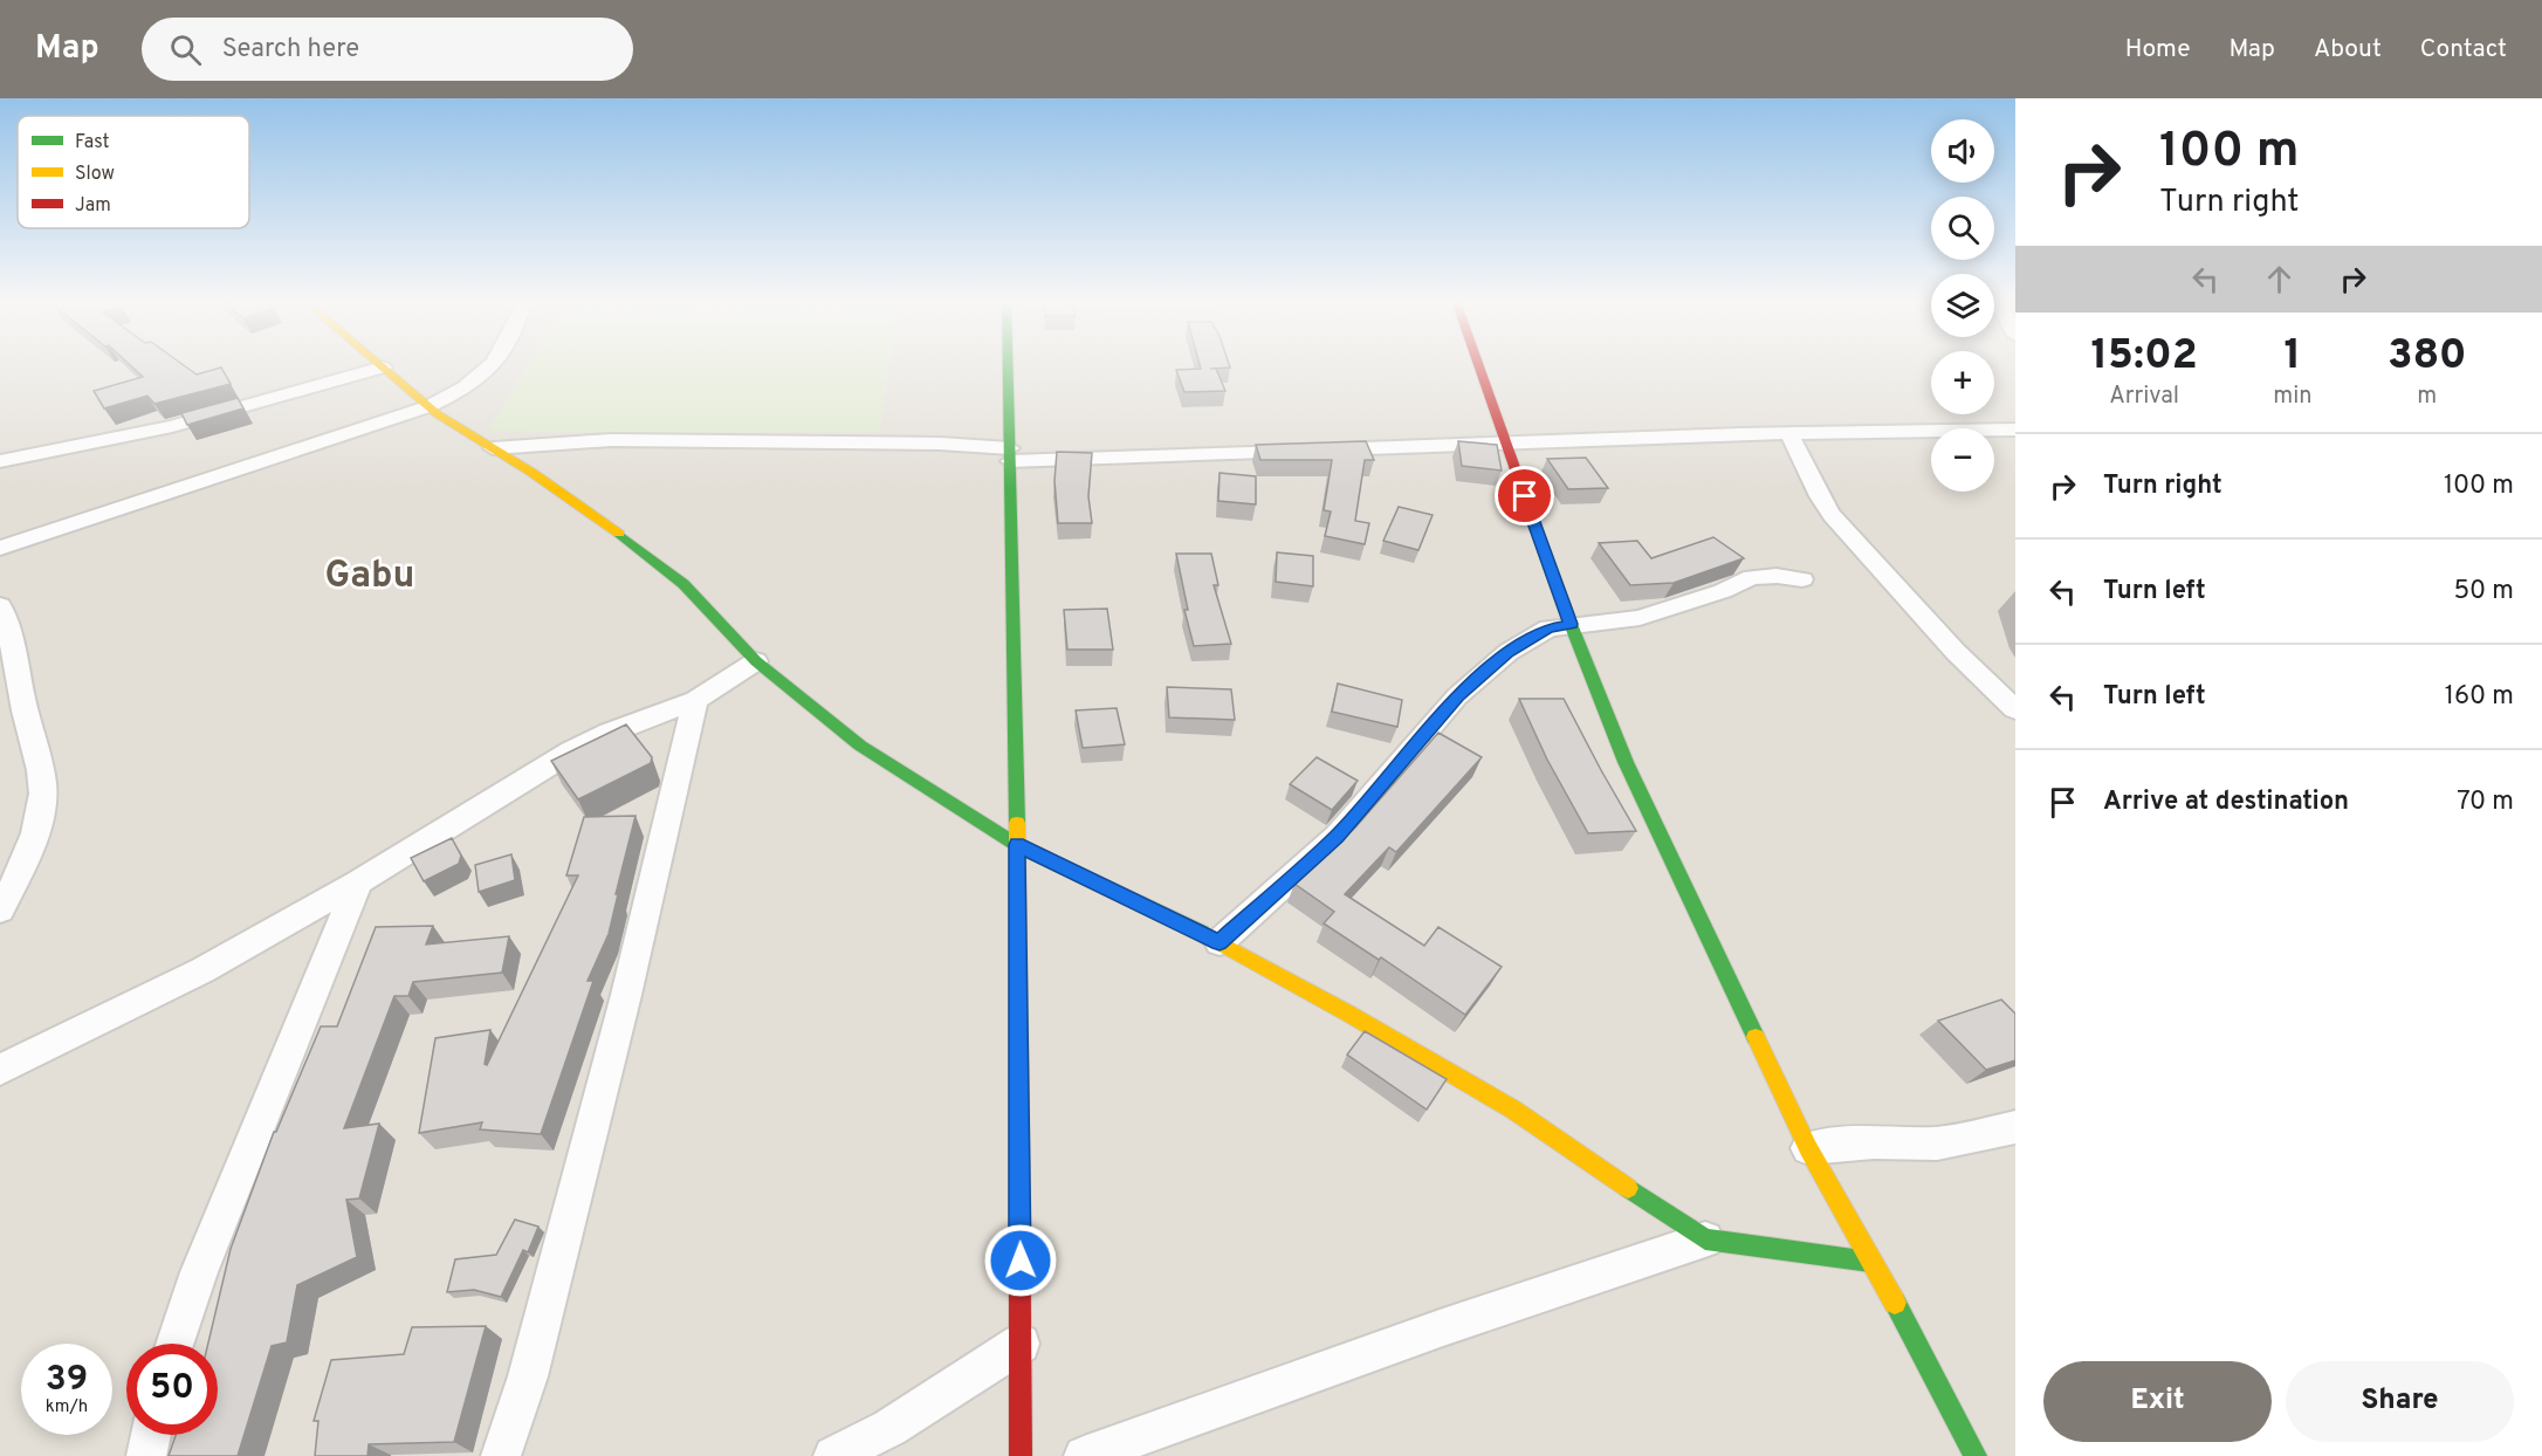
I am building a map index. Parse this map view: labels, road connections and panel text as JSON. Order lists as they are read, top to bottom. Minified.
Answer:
{"districts":["Gabu"],"legend":["Fast","Slow","Jam"],"page":{"header":"Map","search":"Search here","nav":["Home","Map","About","Contact"],"turn":["100 m","Turn right"],"map_buttons":["+","−"],"eta":["15:02","Arrival","1","min","380","m"],"list":[{"name":"Turn right","value":"100 m"},{"name":"Turn left","value":"50 m"},{"name":"Turn left","value":"160 m"},{"name":"Arrive at destination","value":"70 m"}],"speed":"39 km/h","limit":"50","buttons":["Exit","Share"]}}
